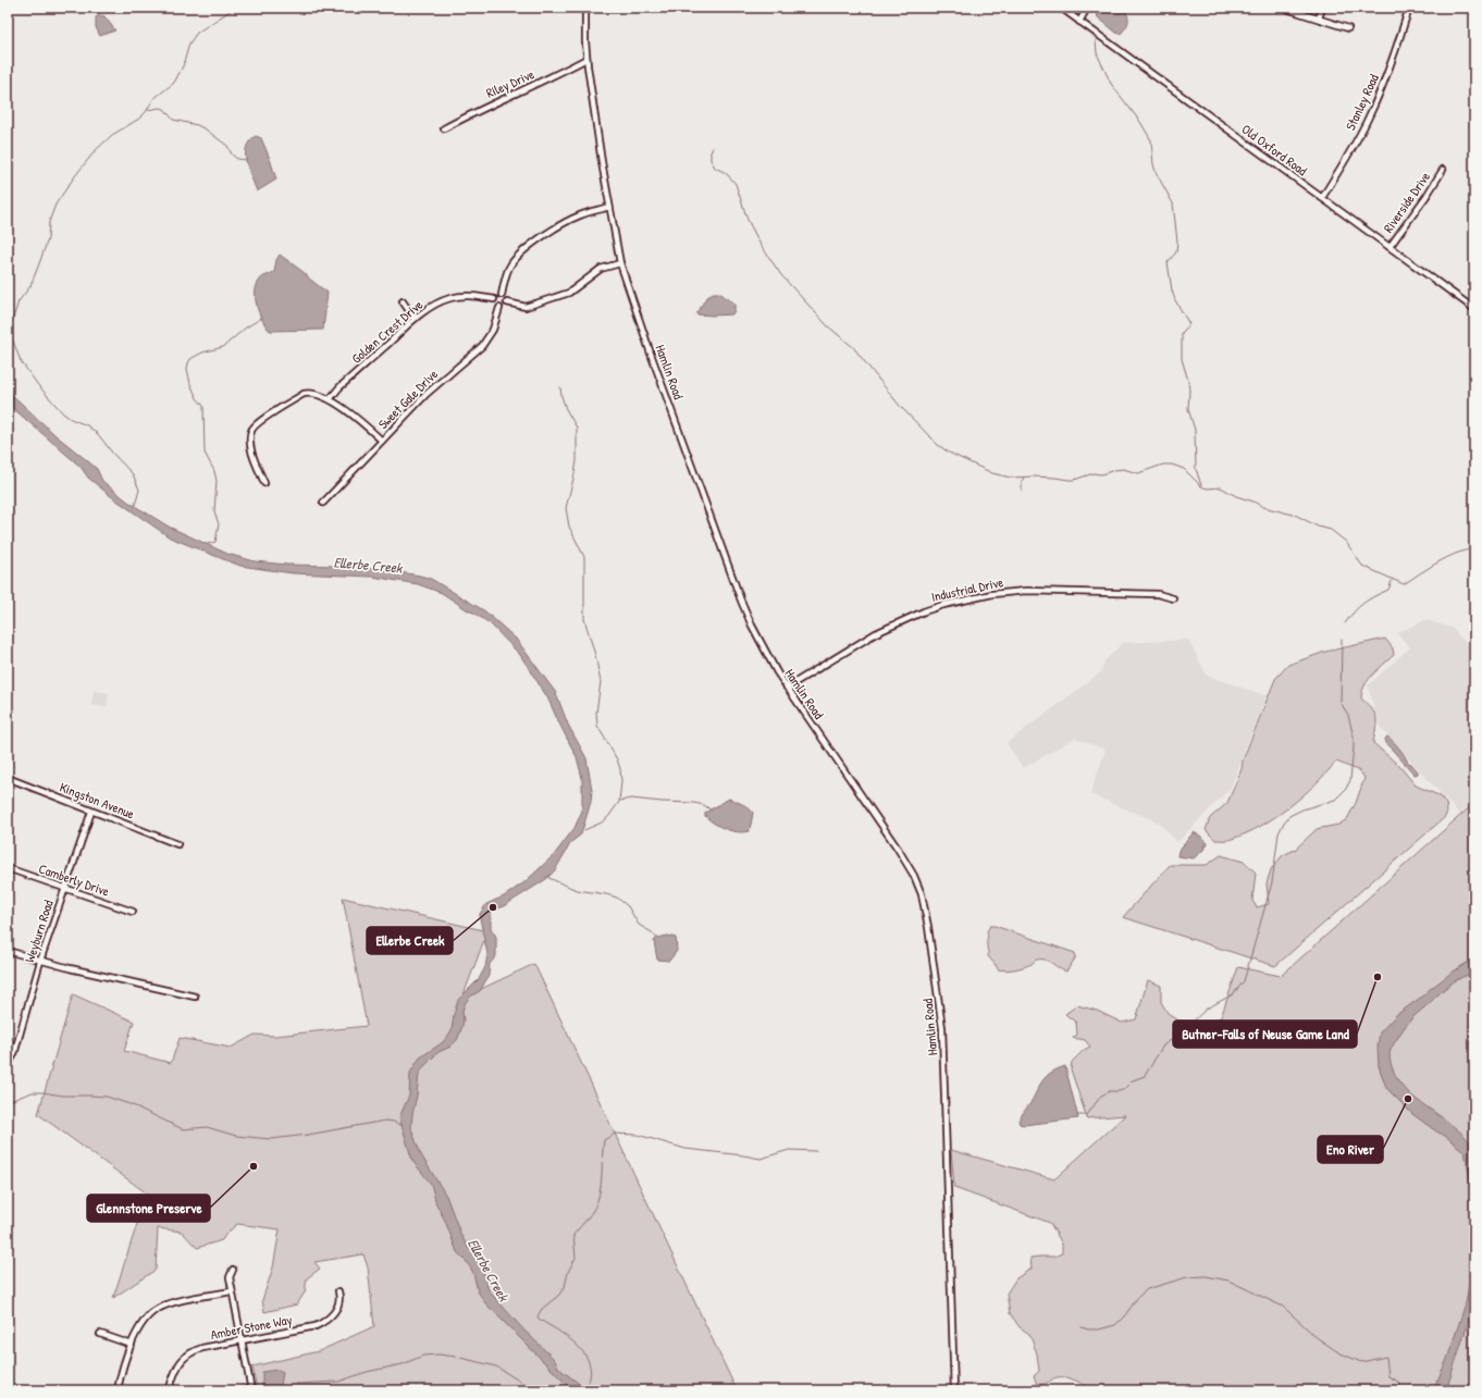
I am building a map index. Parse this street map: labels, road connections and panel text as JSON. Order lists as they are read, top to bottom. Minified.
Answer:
{"streets":{"street":["Riley Drive","Stanley Road","Old Oxford Road","Riverside Drive","Golden Crest Drive","Hamlin Road","Sweet Gale Drive","Industrial Drive","Kingston Avenue","Camberly Drive","Weyburn Road","Amber Stone Way"]},"crossings":[["Riley Drive","Hamlin Road"],["Stanley Road","Old Oxford Road"],["Old Oxford Road","Riverside Drive"],["Golden Crest Drive","Sweet Gale Drive"],["Hamlin Road","Industrial Drive"],["Kingston Avenue","Weyburn Road"],["Camberly Drive","Weyburn Road"]],"water":["Ellerbe Creek"],"places":["Ellerbe Creek","Butner-Falls of Neuse Game Land","Eno River","Glennstone Preserve"]}
